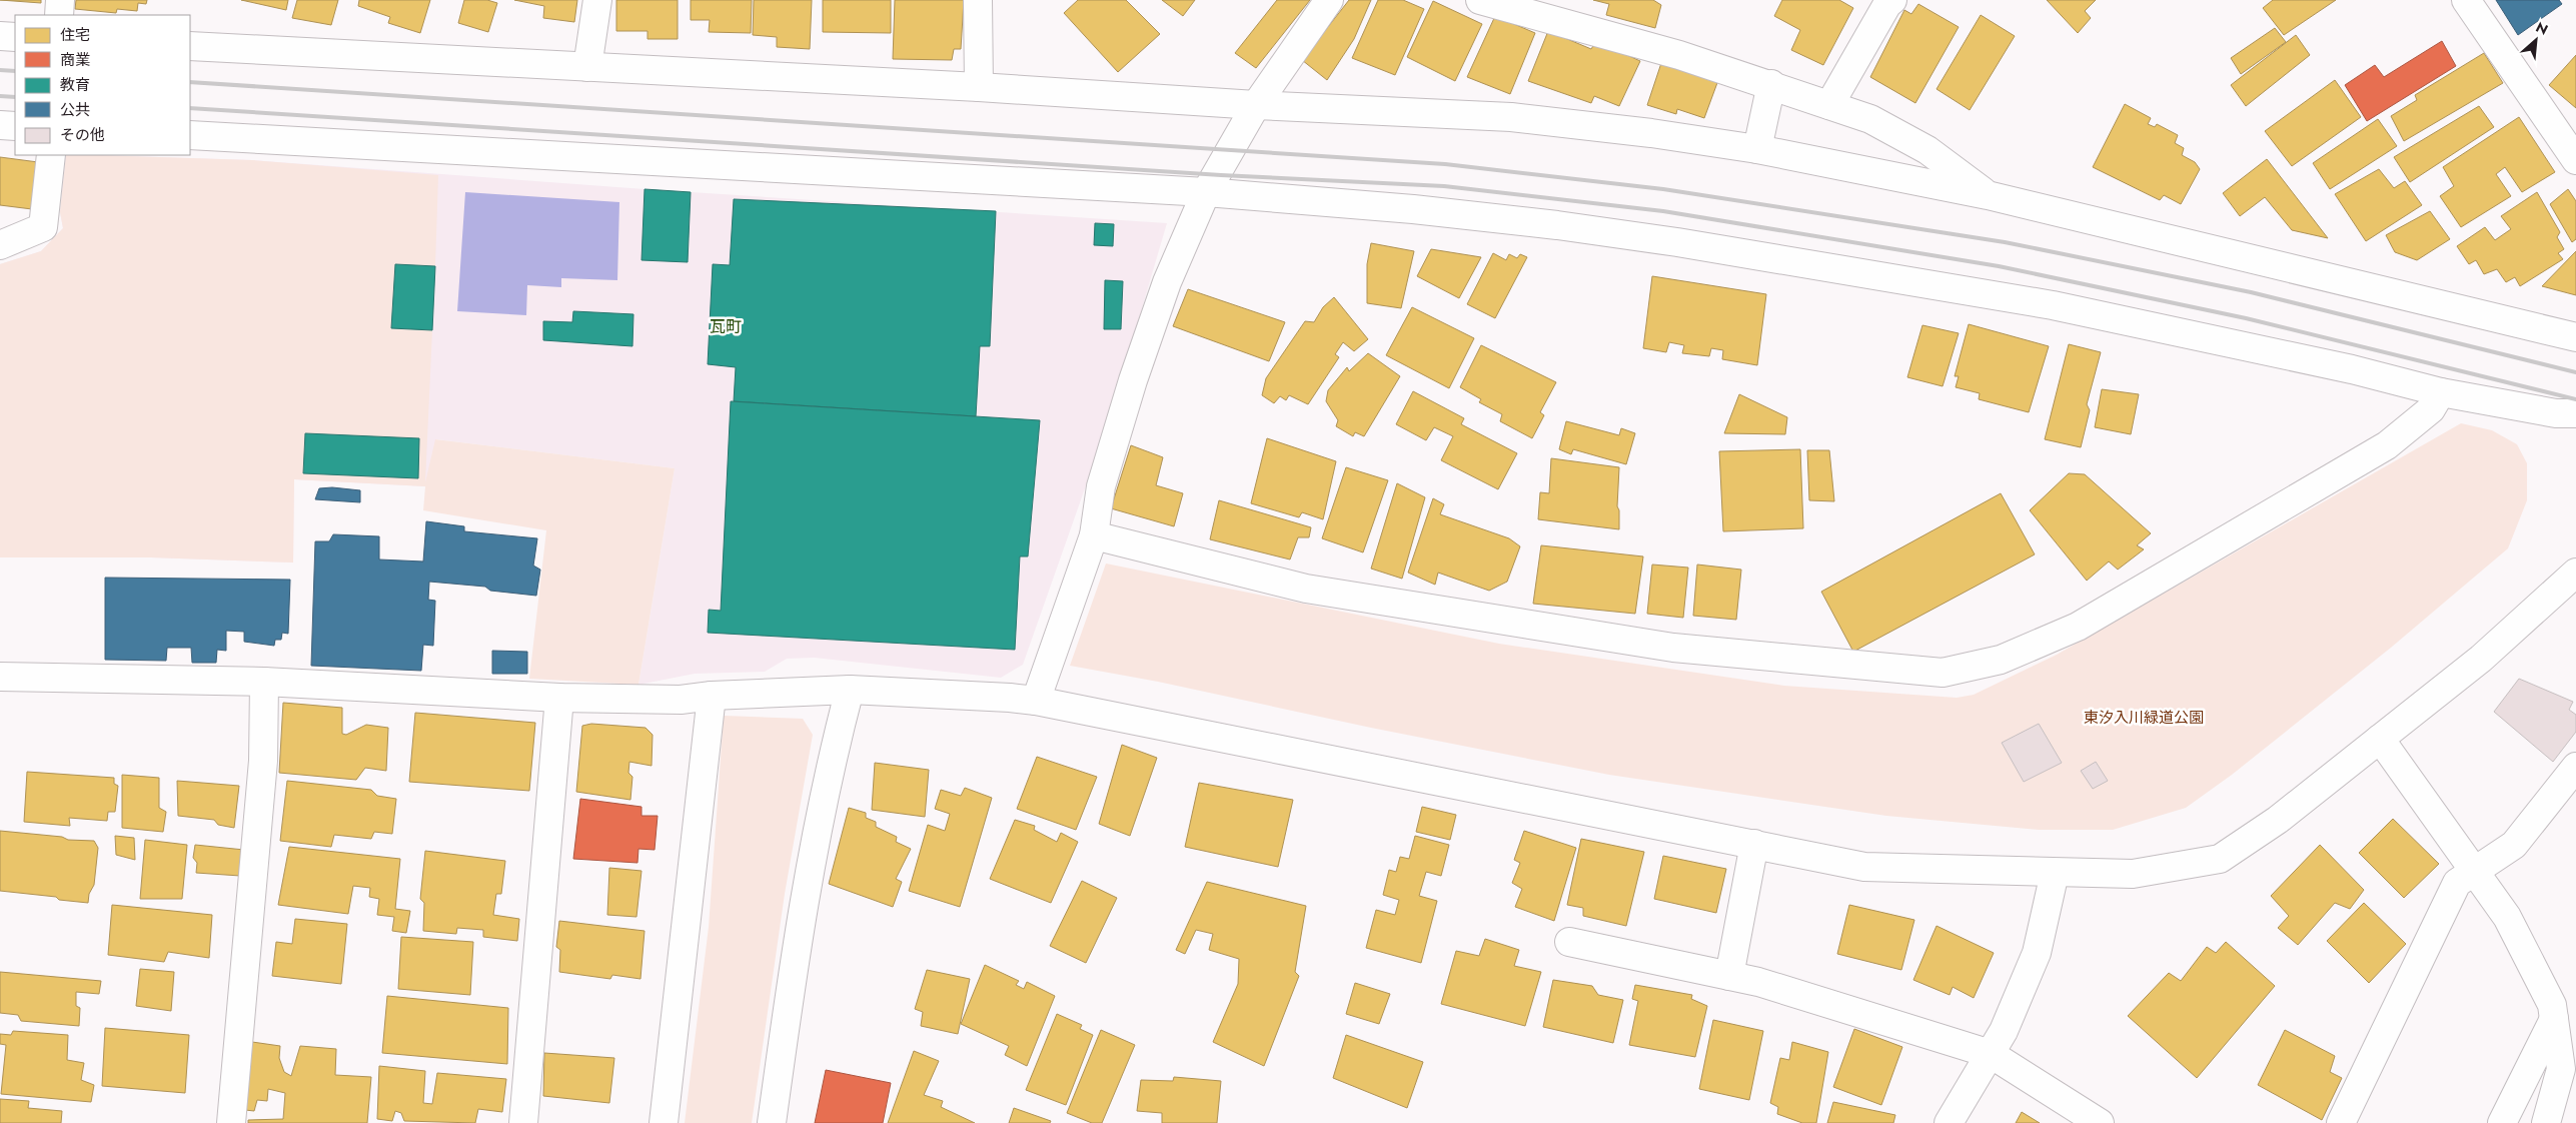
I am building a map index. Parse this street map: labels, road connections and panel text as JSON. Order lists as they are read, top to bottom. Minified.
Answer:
{"districts":["瓦町"],"parks":["東汐入川緑道公園"],"legend":["住宅","商業","教育","公共","その他"],"north":"top right"}
